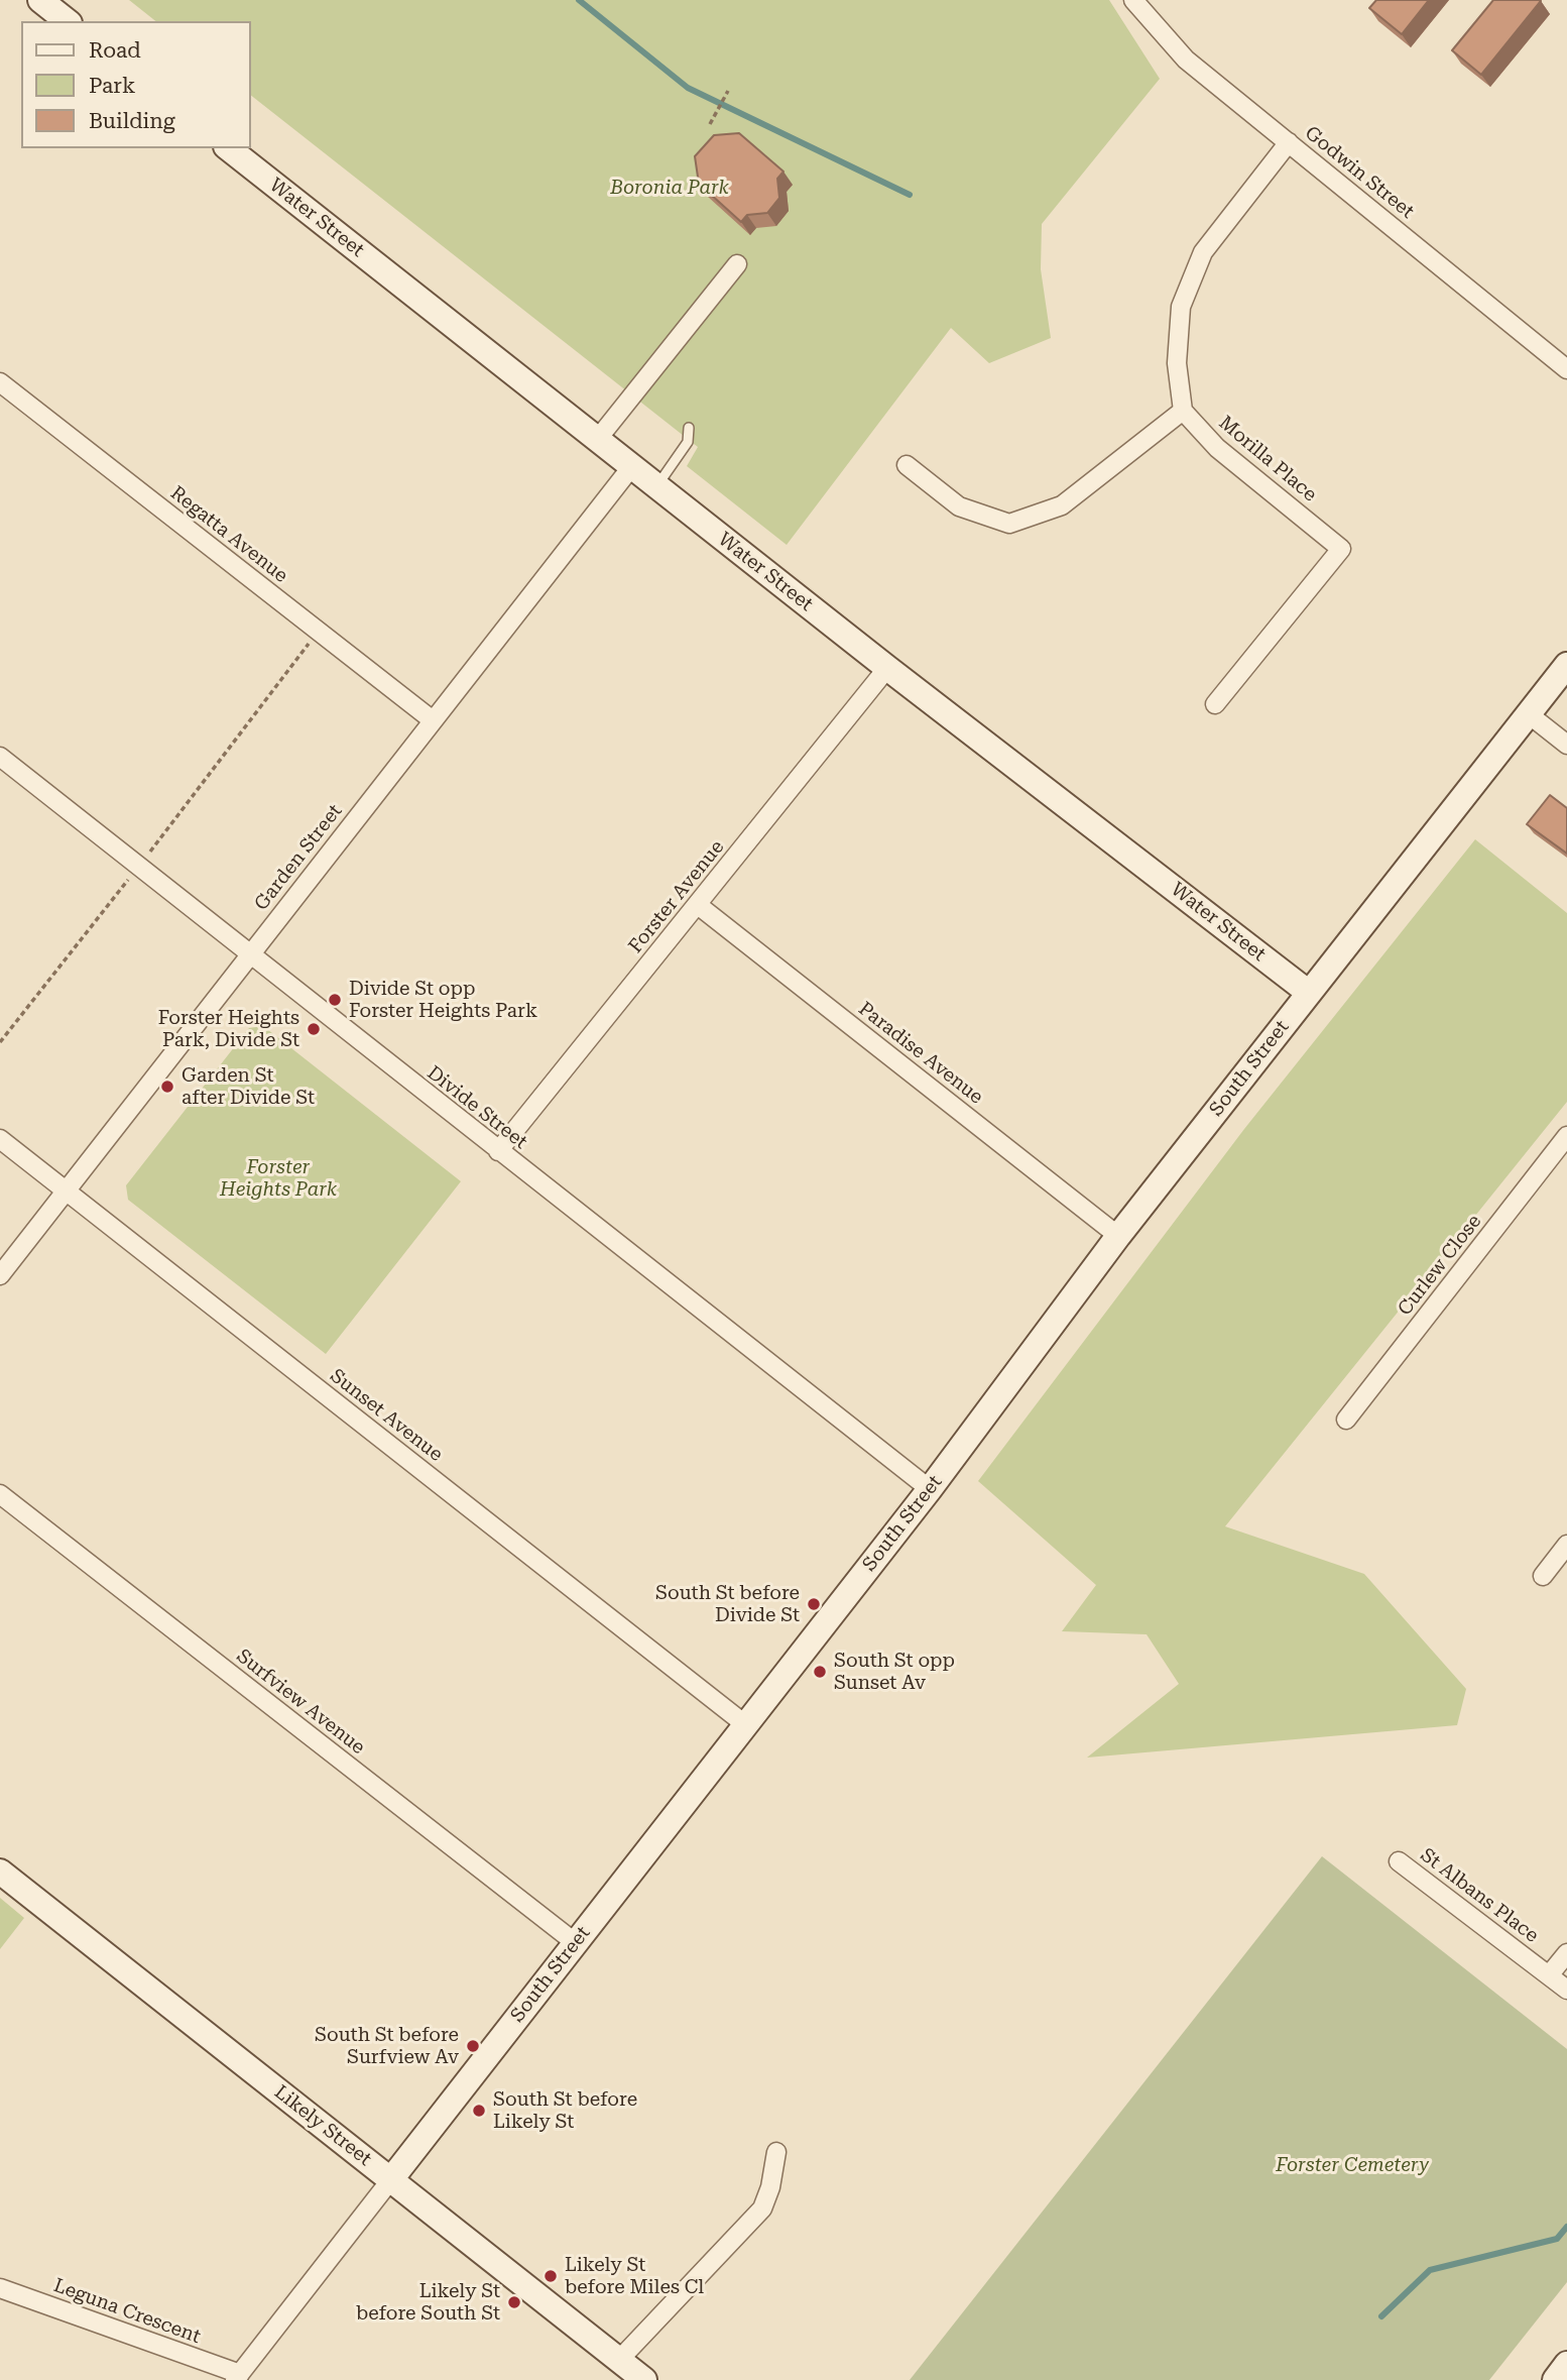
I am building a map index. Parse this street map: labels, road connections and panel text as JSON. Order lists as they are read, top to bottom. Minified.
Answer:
{"streets":{"street":["Godwin Street","Water Street","Morilla Place","Regatta Avenue","Garden Street","Forster Avenue","Paradise Avenue","South Street","Divide Street","Curlew Close","Sunset Avenue","Surfview Avenue","St Albans Place","Likely Street","Leguna Crescent"]},"crossings":[["Water Street","Garden Street"],["Water Street","Forster Avenue"],["Water Street","South Street"],["Regatta Avenue","Garden Street"],["Garden Street","Divide Street"],["Garden Street","Sunset Avenue"],["Forster Avenue","Paradise Avenue"],["Forster Avenue","Divide Street"],["Paradise Avenue","South Street"],["South Street","Divide Street"],["South Street","Sunset Avenue"],["South Street","Surfview Avenue"],["South Street","Likely Street"],["South Street","Leguna Crescent"]],"parks":["Boronia Park","Forster Heights Park","Forster Cemetery"],"places":["Divide St opp Forster Heights Park","Forster Heights Park, Divide St","Garden St after Divide St","South St before Divide St","South St opp Sunset Av","South St before Surfview Av","South St before Likely St","Likely St before Miles Cl","Likely St before South St"],"legend":["Road","Park","Building"]}
